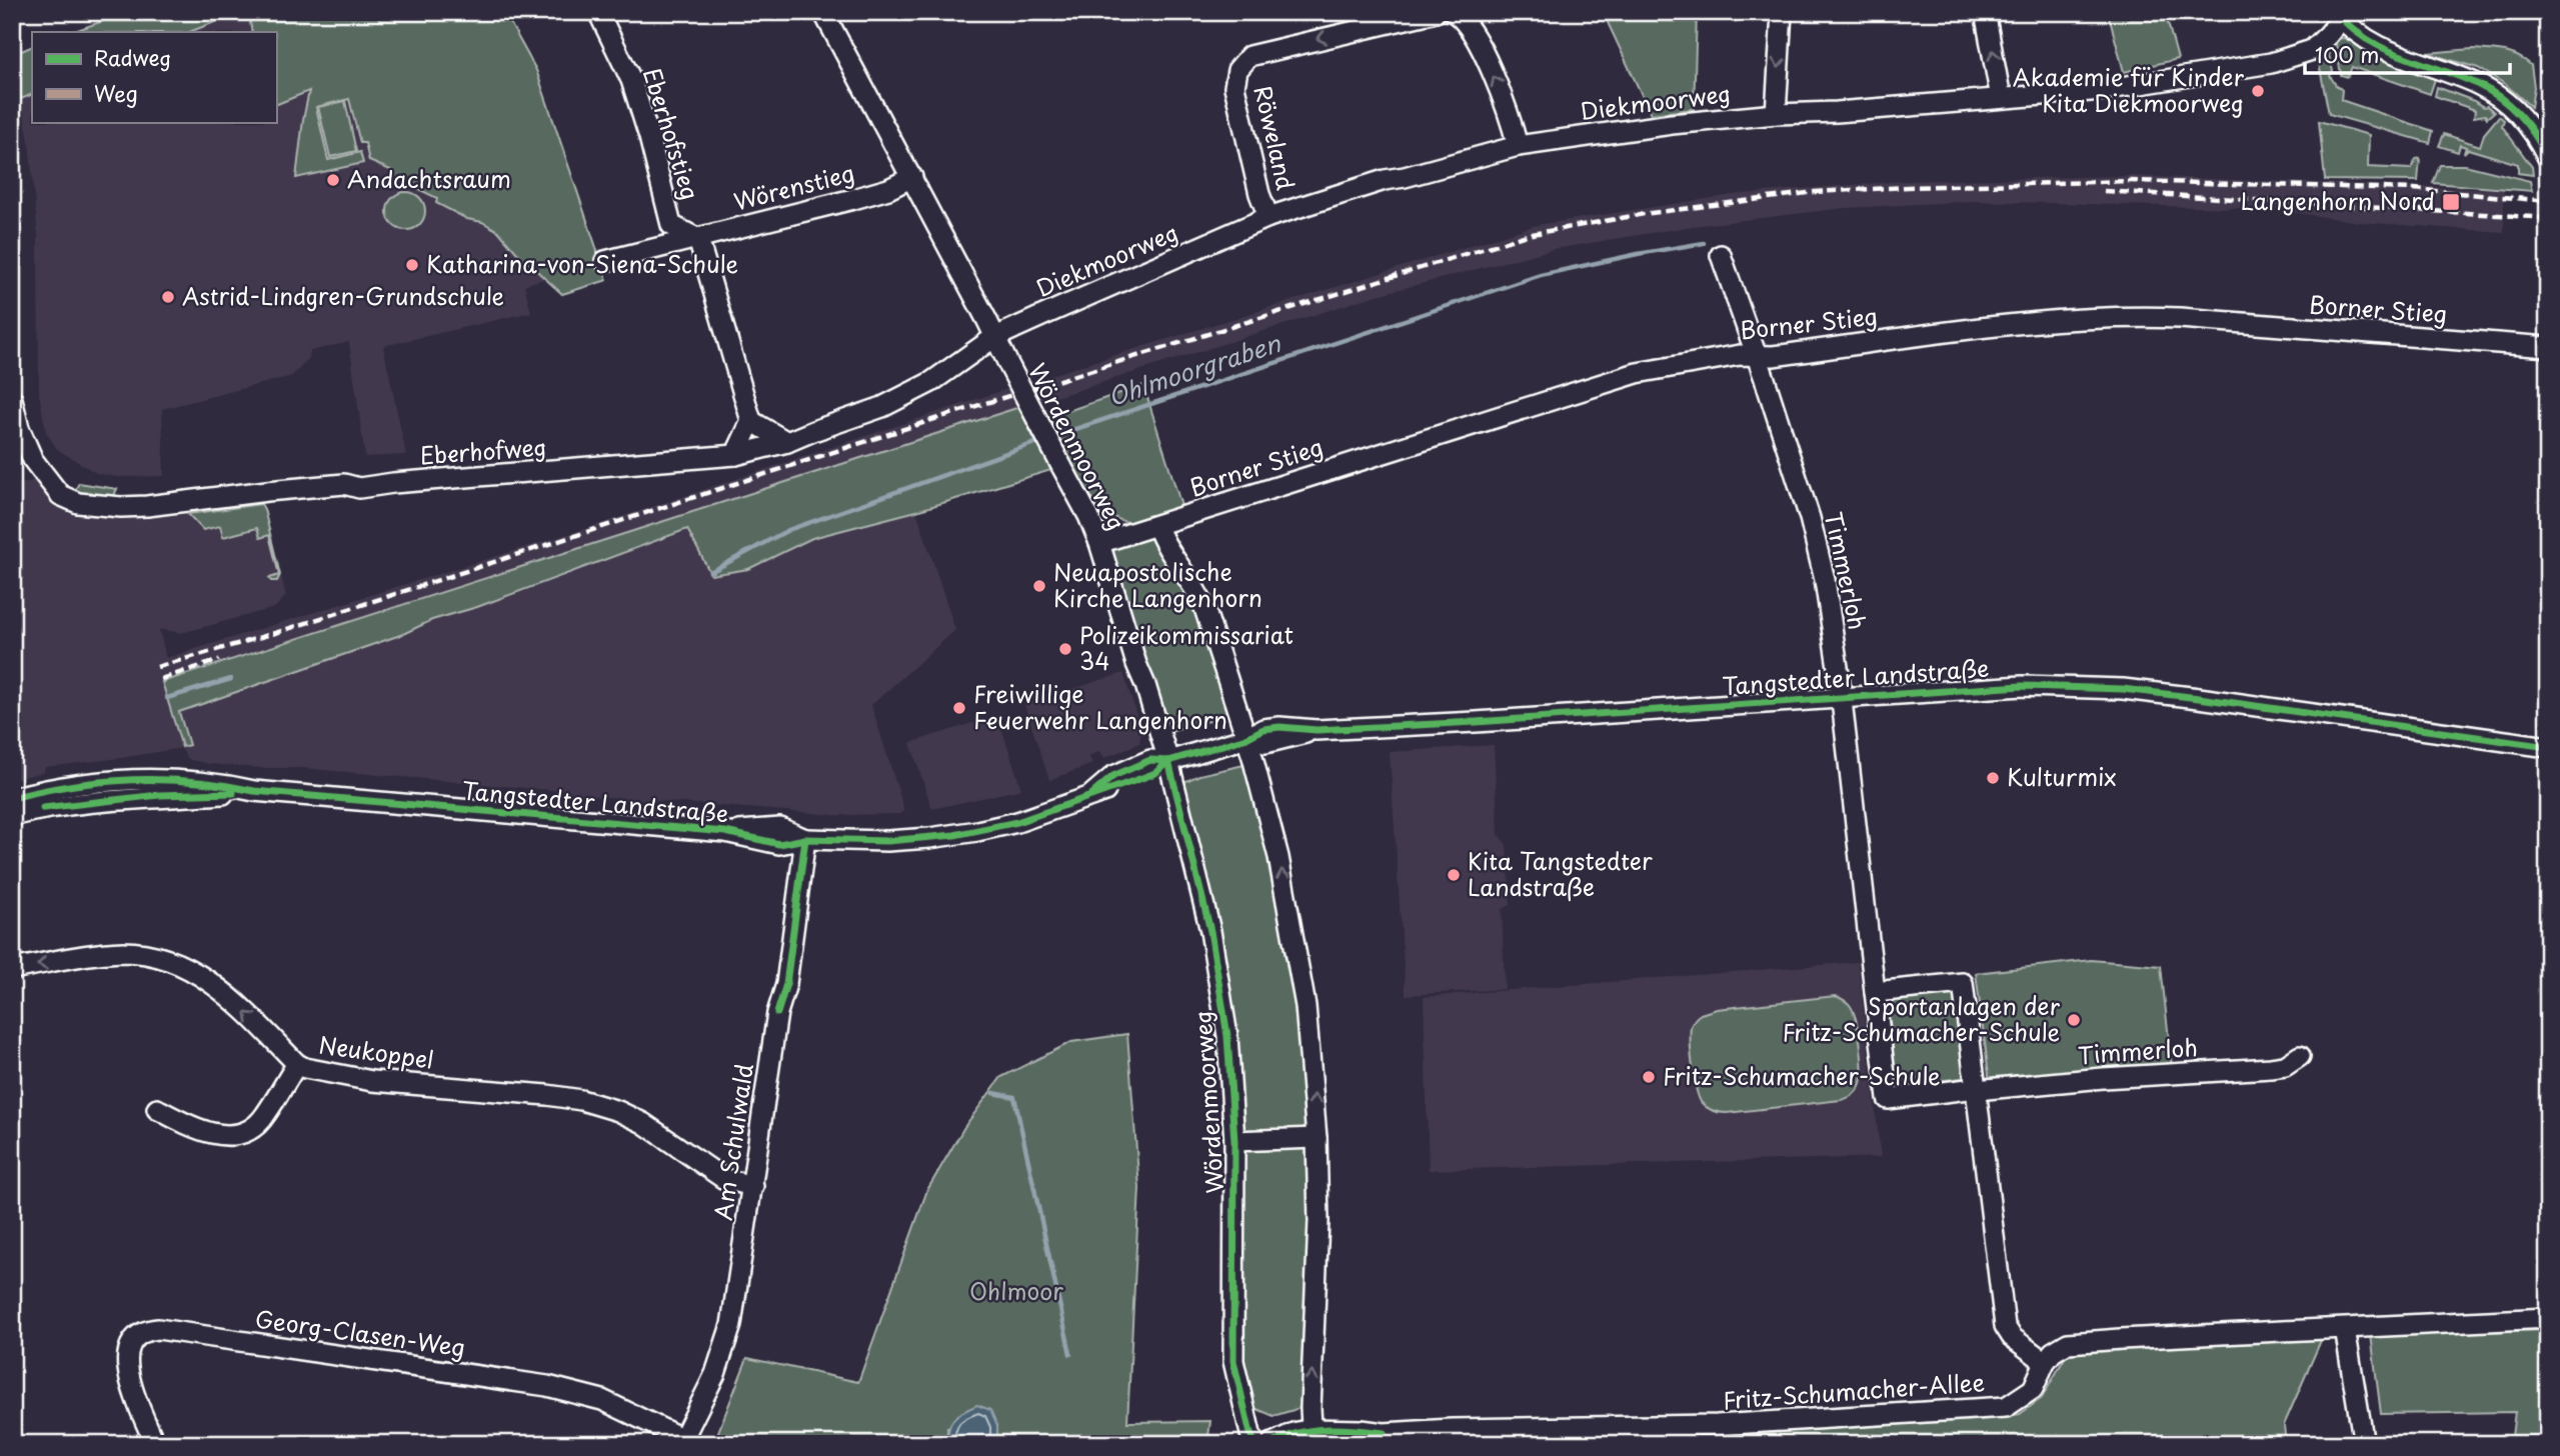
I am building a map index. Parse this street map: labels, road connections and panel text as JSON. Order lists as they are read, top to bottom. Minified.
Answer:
{"streets":{"street":["Diekmoorweg","Eberhofstieg","Röweland","Wörenstieg","Borner Stieg","Wördenmoorweg","Eberhofweg","Timmerloh","Tangstedter Landstraße","Neukoppel","Am Schulwald","Georg-Clasen-Weg","Fritz-Schumacher-Allee"]},"crossings":[["Diekmoorweg","Röweland"],["Diekmoorweg","Wördenmoorweg"],["Diekmoorweg","Eberhofweg"],["Eberhofstieg","Wörenstieg"],["Wörenstieg","Wördenmoorweg"],["Borner Stieg","Wördenmoorweg"],["Borner Stieg","Timmerloh"],["Wördenmoorweg","Eberhofweg"],["Wördenmoorweg","Tangstedter Landstraße"],["Wördenmoorweg","Fritz-Schumacher-Allee"],["Timmerloh","Tangstedter Landstraße"],["Tangstedter Landstraße","Am Schulwald"],["Neukoppel","Am Schulwald"],["Am Schulwald","Georg-Clasen-Weg"]],"one_way":["Neukoppel"],"water":["Ohlmoorgraben"],"parks":["Ohlmoor"],"places":{"other":["Akademie für Kinder Kita Diekmoorweg","Andachtsraum","Katharina-von-Siena-Schule","Astrid-Lindgren-Grundschule","Neuapostolische Kirche Langenhorn","Polizeikommissariat 34","Freiwillige Feuerwehr Langenhorn","Kulturmix","Kita Tangstedter Landstraße","Sportanlagen der Fritz-Schumacher-Schule","Fritz-Schumacher-Schule"],"transit":["Langenhorn Nord"]},"legend":["Radweg","Weg"],"scale_bar":"100 m"}
